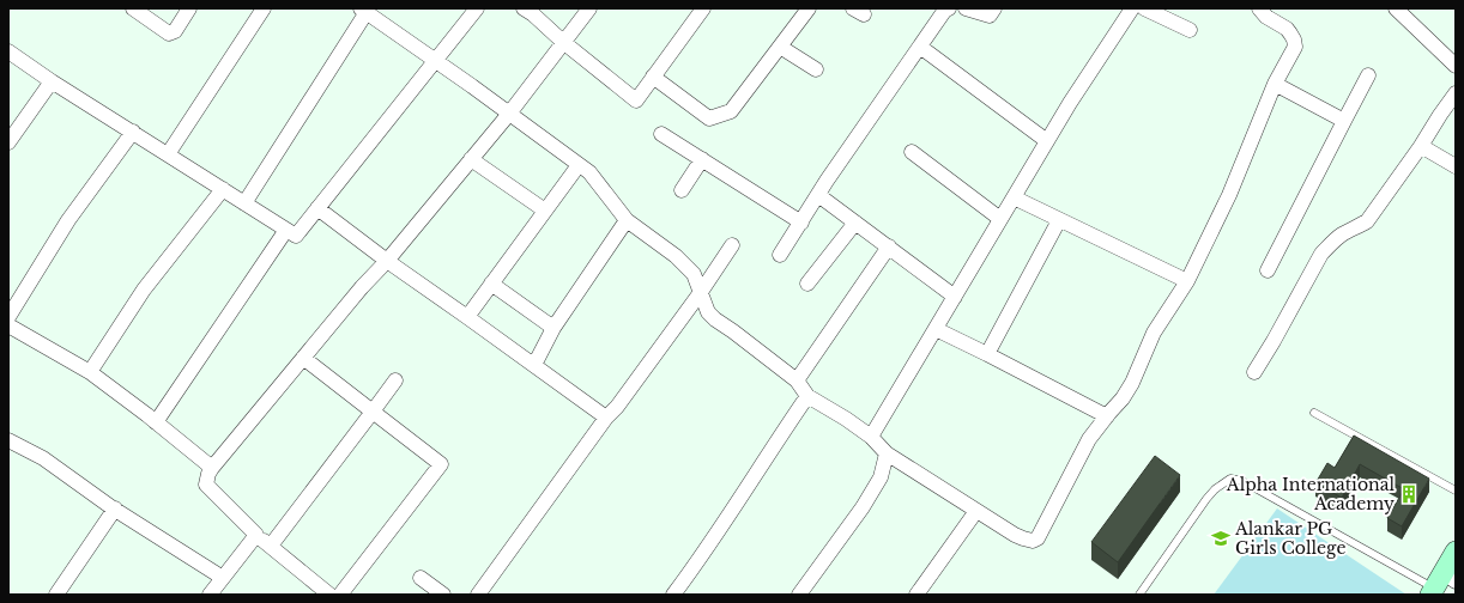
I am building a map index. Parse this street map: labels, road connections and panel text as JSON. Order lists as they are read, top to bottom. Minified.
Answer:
{"places":{"building":["Alpha International Academy"],"school or university":["Alankar PG Girls College"]}}
